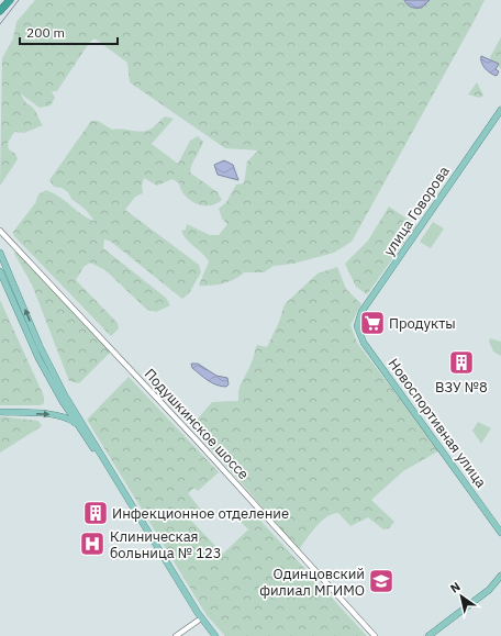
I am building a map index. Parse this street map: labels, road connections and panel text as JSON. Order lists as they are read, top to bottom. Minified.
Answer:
{"streets":{"main road":["улица Говорова","Новоспортивная улица"],"street":["Подушкинское шоссе"]},"crossings":[["улица Говорова","Новоспортивная улица"]],"places":{"supermarket":["Продукты"],"building":["ВЗУ №8","Инфекционное отделение"],"hospital":["Клиническая больница № 123"],"school or university":["Одинцовский филиал МГИМО"]},"scale_bar":"200 m","north":"top left"}
